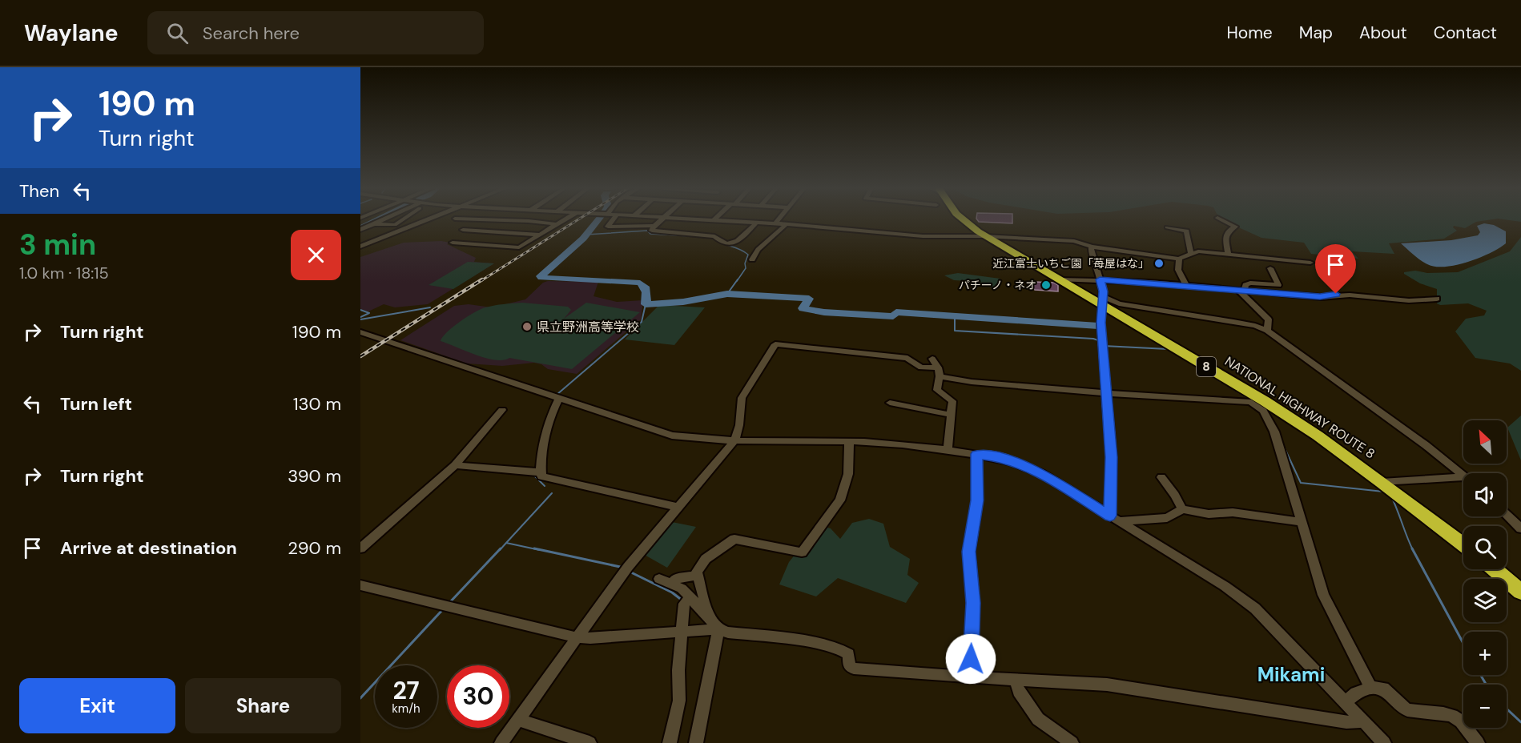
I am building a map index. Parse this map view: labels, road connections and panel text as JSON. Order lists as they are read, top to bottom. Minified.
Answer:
{"streets":{"highway":["8","NATIONAL HIGHWAY ROUTE 8"]},"districts":["Mikami"],"places":["近江富士いちご園「苺屋はな」","パチーノ・ネオ","県立野洲高等学校"],"north":"top left","page":{"header":"Waylane","search":"Search here","nav":["Home","Map","About","Contact"],"turn":["190 m","Turn right"],"then":"Then","heading":["3 min","1.0 km · 18:15"],"list":[{"name":"Turn right","value":"190 m"},{"name":"Turn left","value":"130 m"},{"name":"Turn right","value":"390 m"},{"name":"Arrive at destination","value":"290 m"}],"map_buttons":["+","−"],"speed":"27 km/h","limit":"30","buttons":["Exit","Share"]}}
